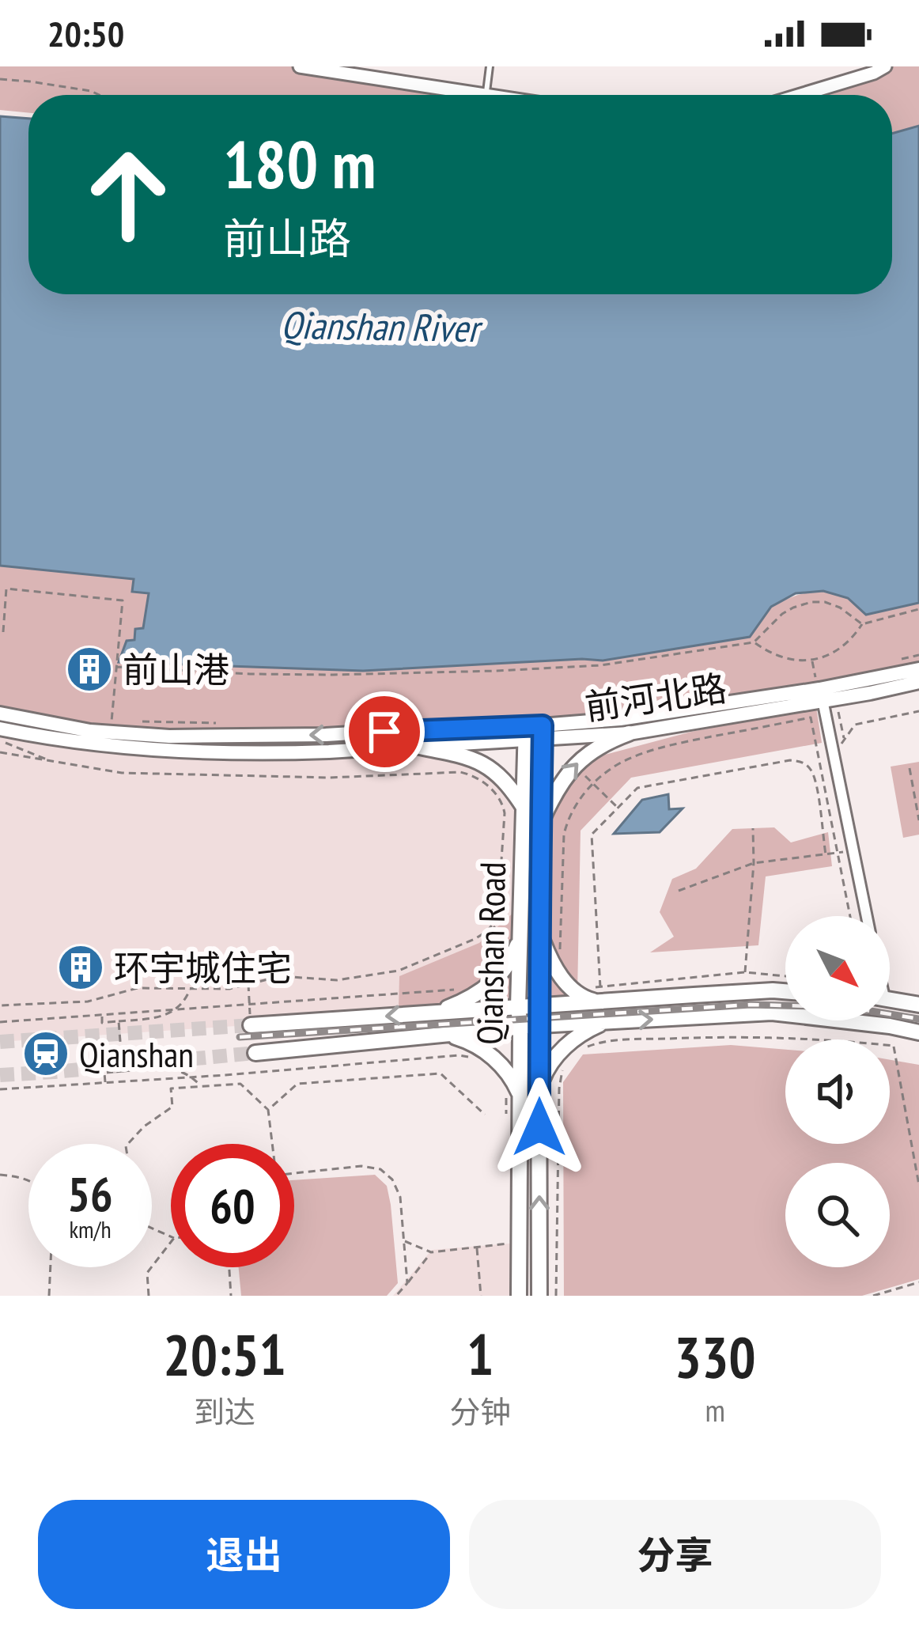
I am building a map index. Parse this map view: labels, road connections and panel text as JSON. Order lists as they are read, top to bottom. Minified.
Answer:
{"streets":{"main road":["前河北路","Qianshan Road"]},"crossings":[["前河北路","Qianshan Road"]],"water":["Qianshan River"],"places":{"building":["前山港","环宇城住宅"],"station":["Qianshan"]},"north":"bottom right","page":{"status":"20:50","turn":["180 m","前山路"],"speed":"56 km/h","limit":"60","eta":["20:51","到达","1","分钟","330","m"],"buttons":["退出","分享"]}}
